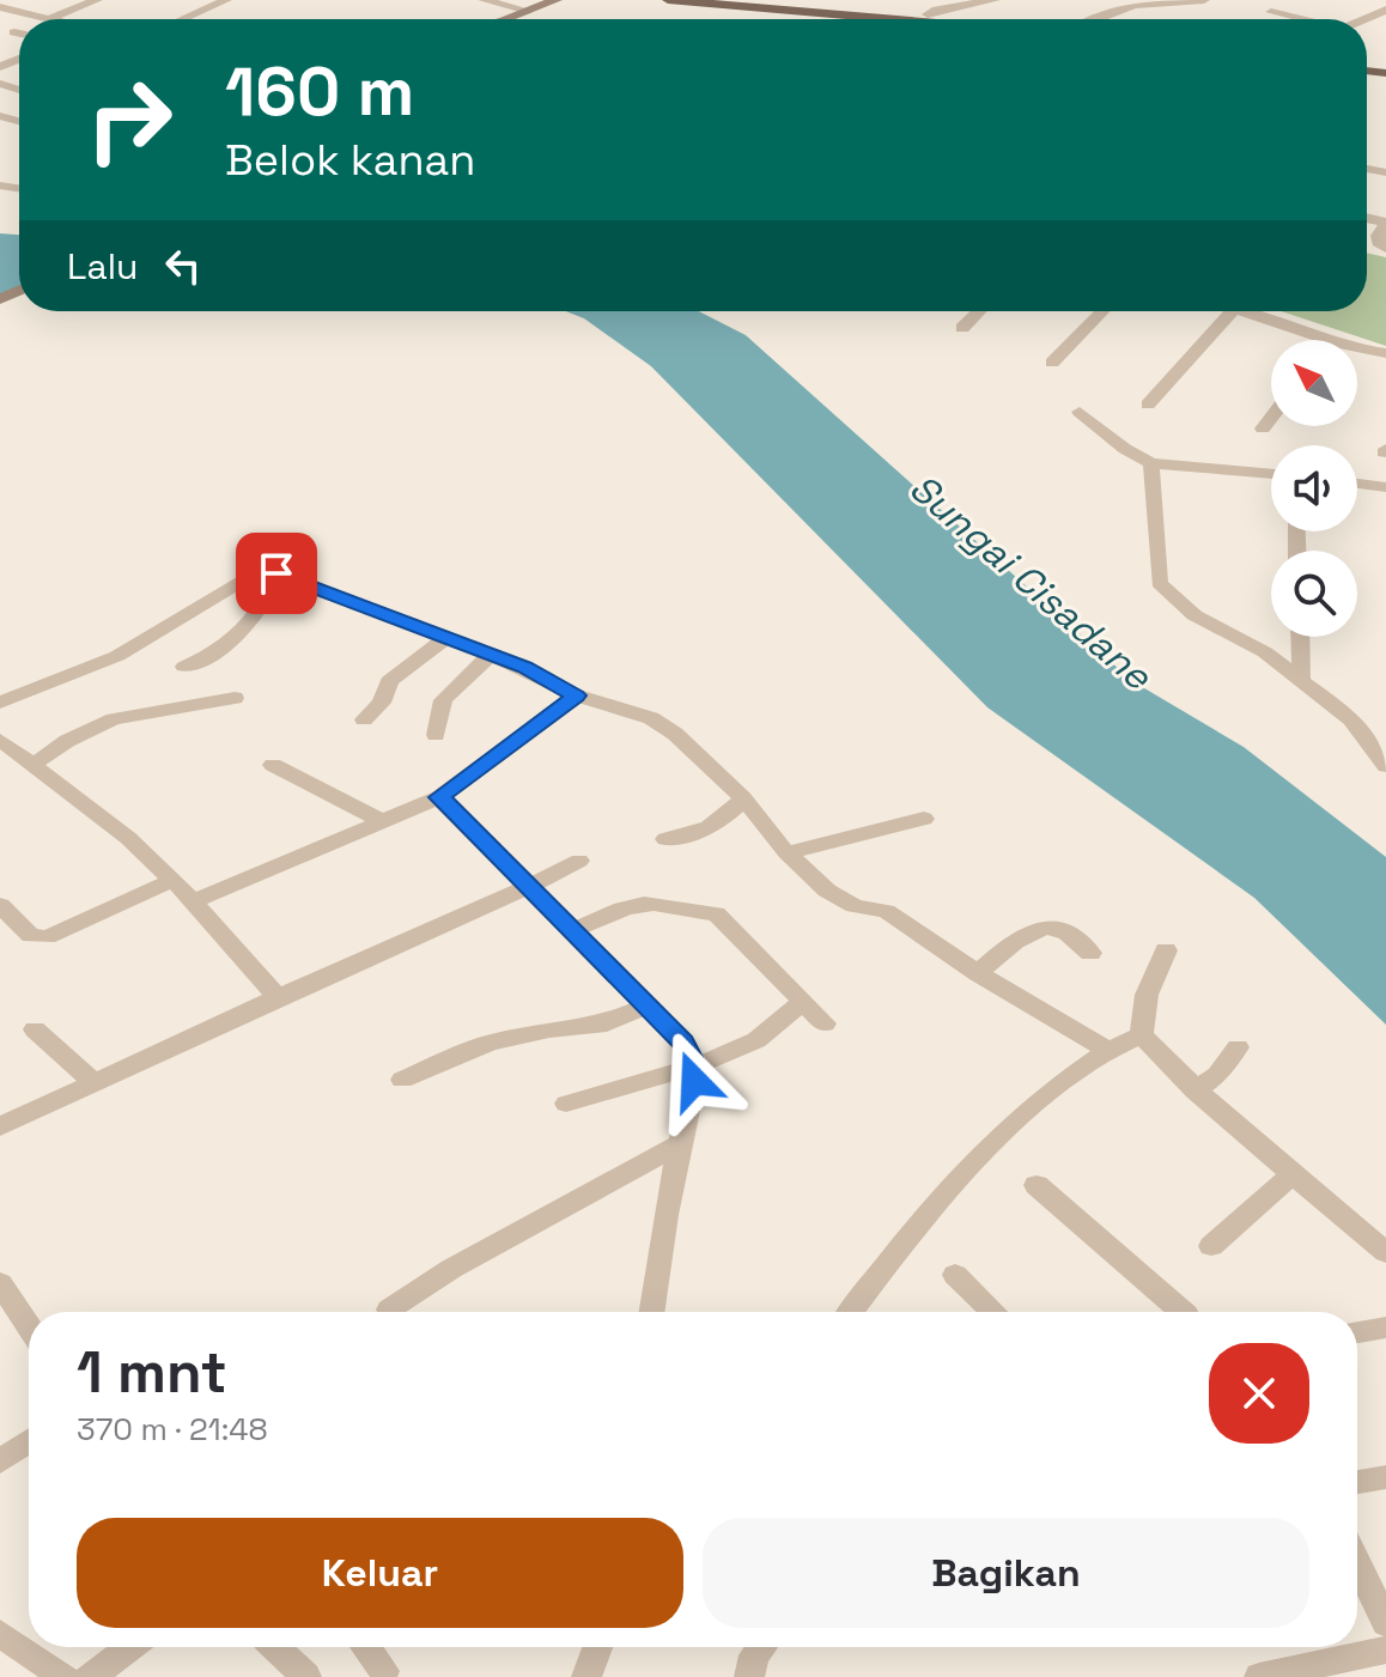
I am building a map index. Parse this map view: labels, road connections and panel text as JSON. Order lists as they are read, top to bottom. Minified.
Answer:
{"water":["Sungai Cisadane"],"north":"top left","page":{"turn":["160 m","Belok kanan"],"then":"Lalu","heading":["1 mnt","370 m · 21:48"],"buttons":["Keluar","Bagikan"]}}
